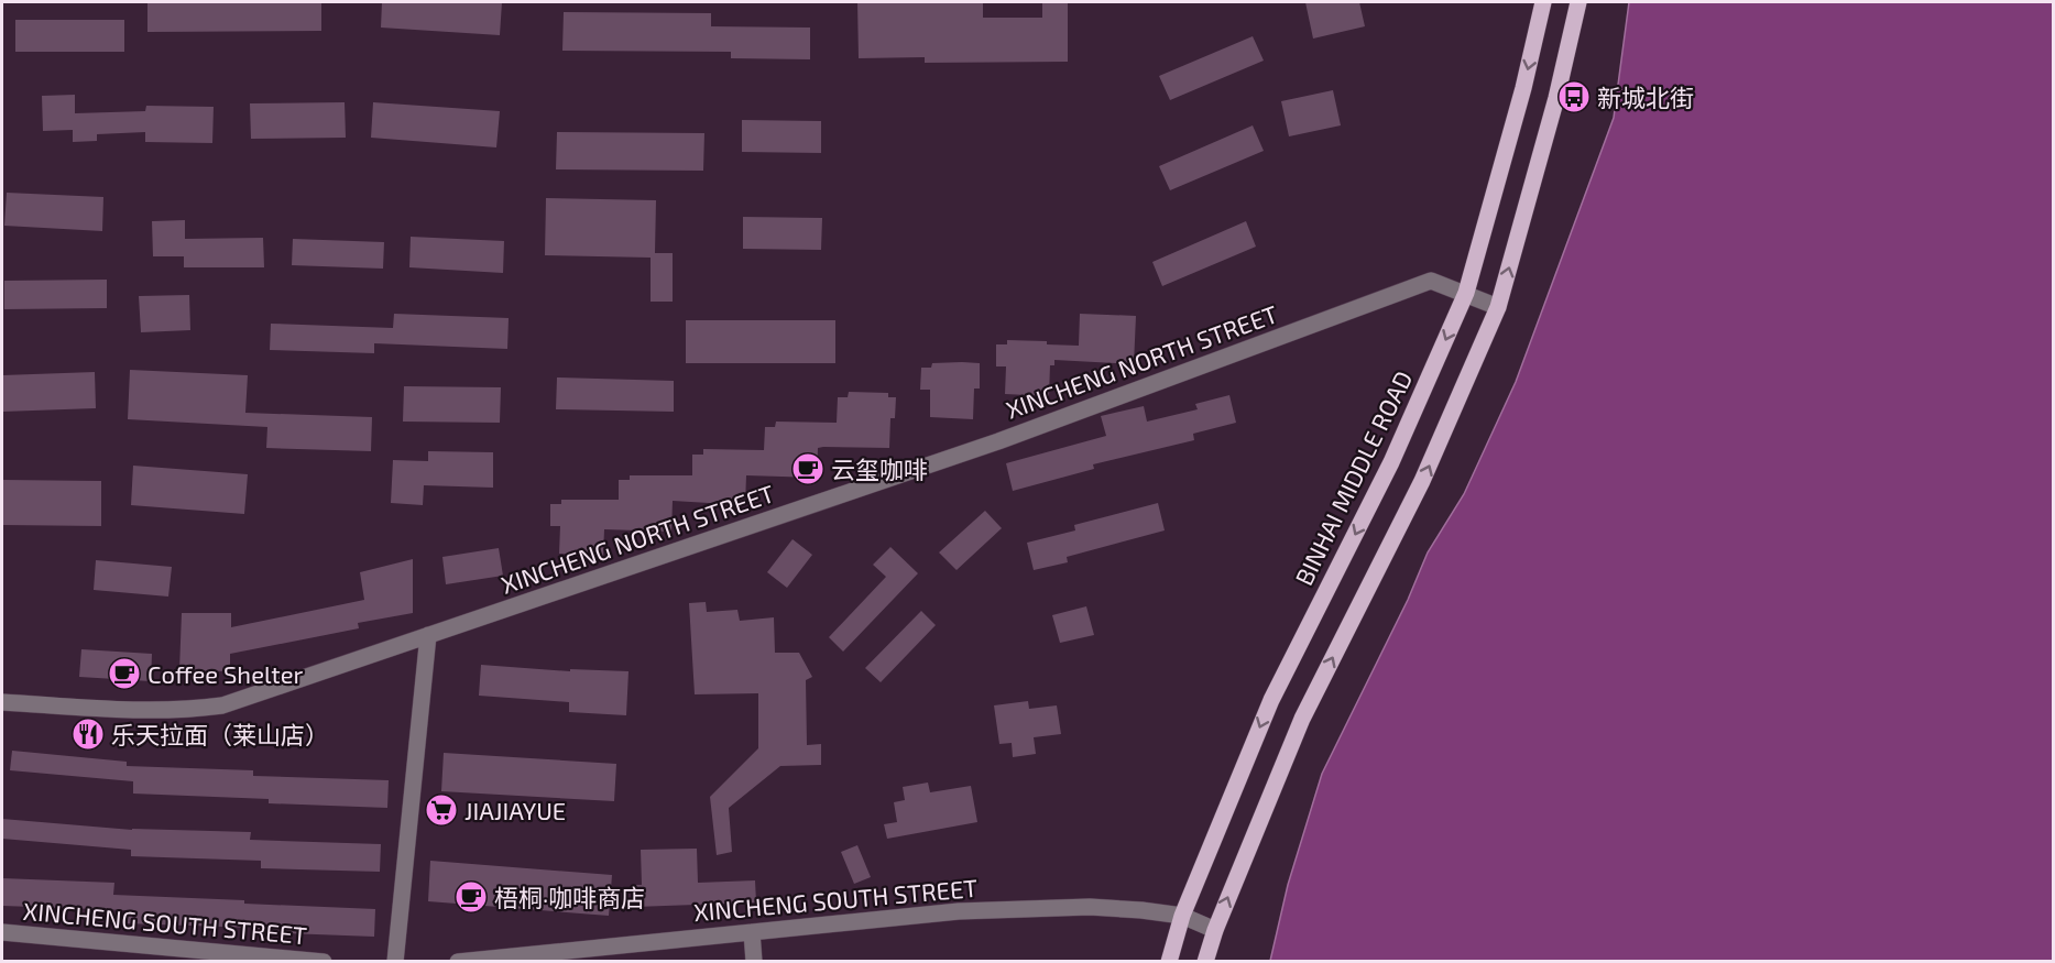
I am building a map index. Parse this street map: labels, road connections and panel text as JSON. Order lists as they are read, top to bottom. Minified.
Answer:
{"streets":{"main road":["BINHAI MIDDLE ROAD"],"street":["XINCHENG NORTH STREET","XINCHENG SOUTH STREET"]},"crossings":[["XINCHENG NORTH STREET","BINHAI MIDDLE ROAD"],["BINHAI MIDDLE ROAD","XINCHENG SOUTH STREET"]],"places":{"bus stop":["新城北街"],"cafe":["云玺咖啡","Coffee Shelter","梧桐·咖啡商店"],"restaurant":["乐天拉面（莱山店）"],"supermarket":["JIAJIAYUE"]}}
